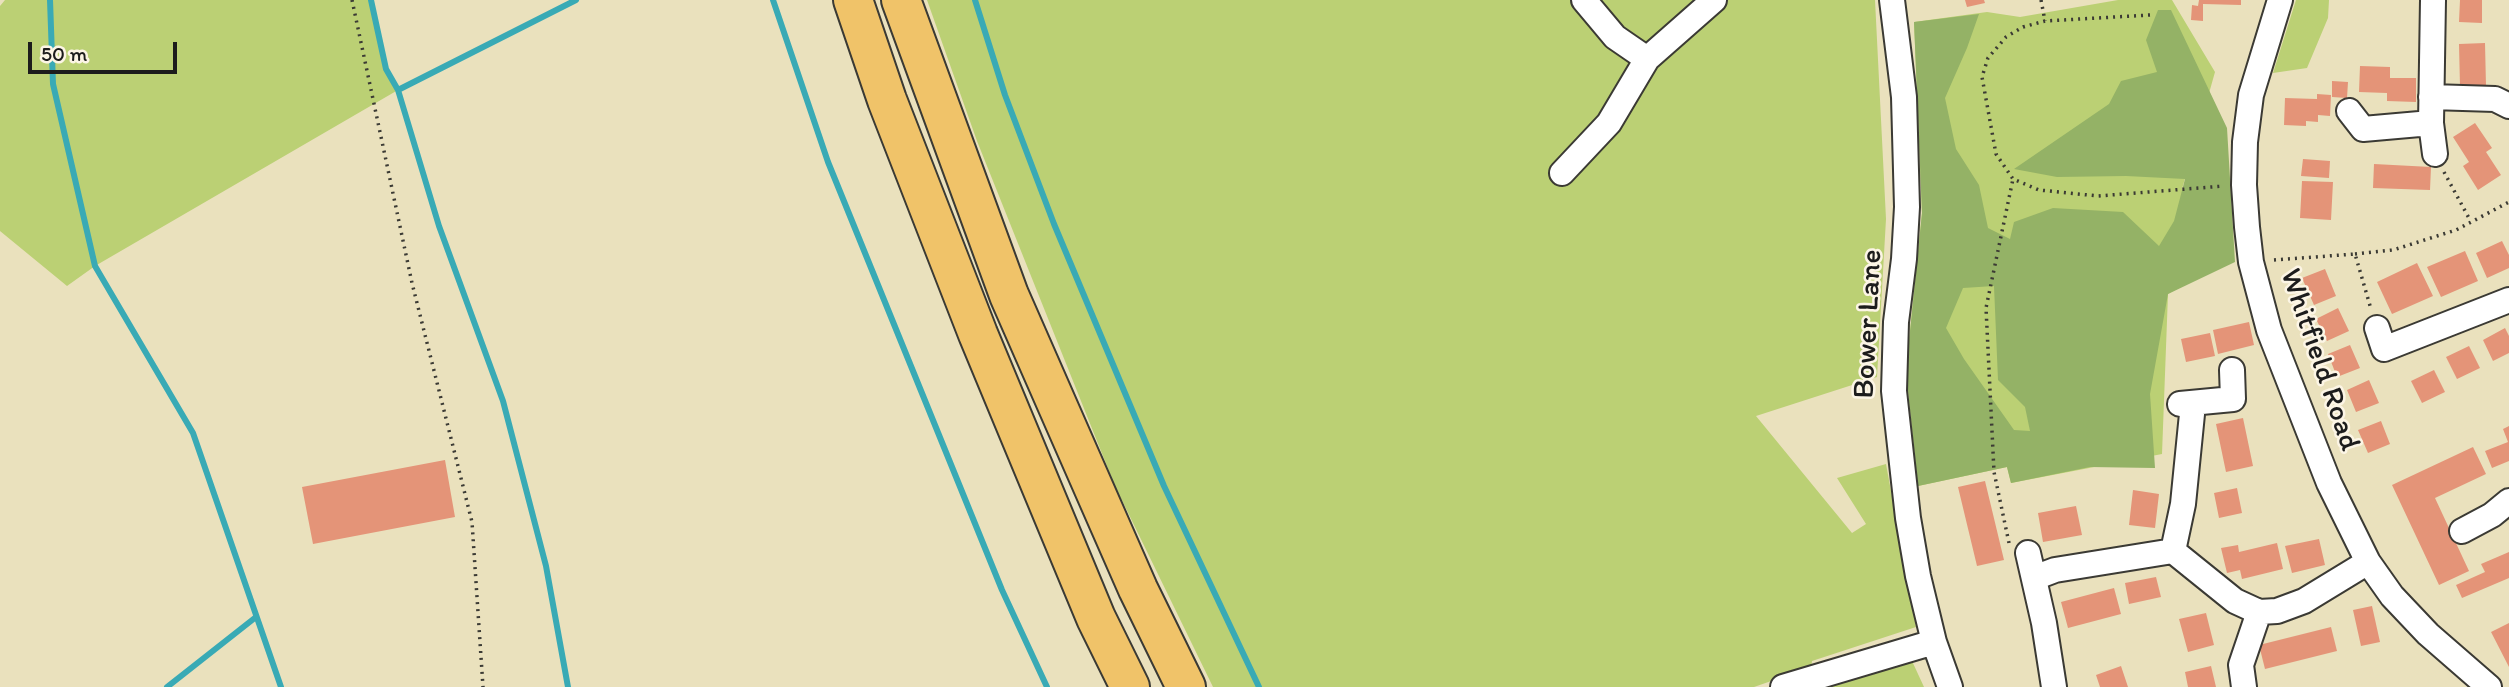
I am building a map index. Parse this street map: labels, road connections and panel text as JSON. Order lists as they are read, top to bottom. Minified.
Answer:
{"streets":{"street":["Bower Lane","Whitfield Road"]},"scale_bar":"50 m"}
